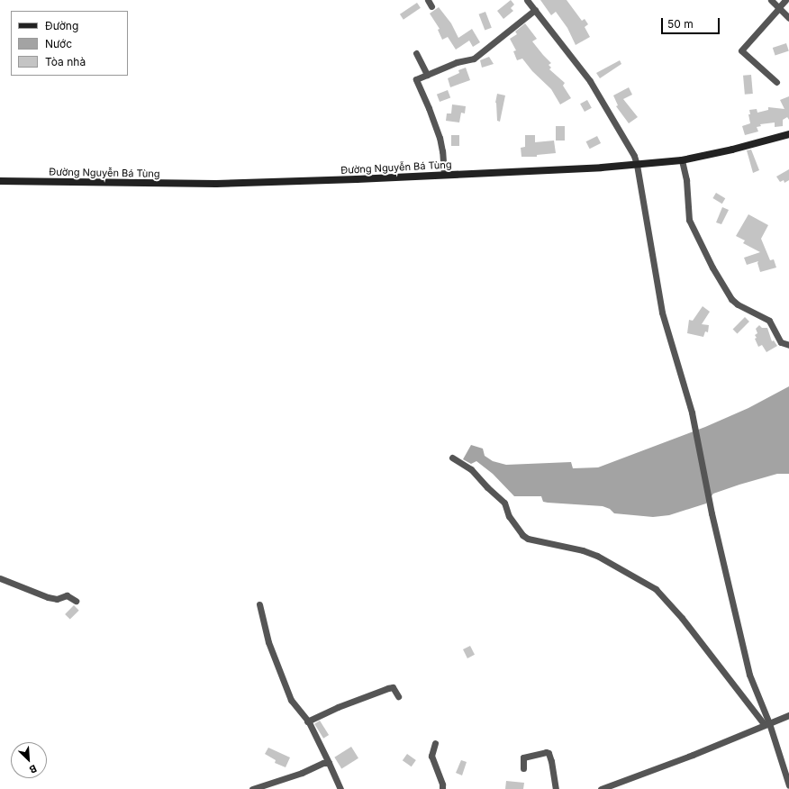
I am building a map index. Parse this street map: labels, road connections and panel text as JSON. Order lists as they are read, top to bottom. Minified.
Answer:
{"streets":{"main road":["Đường Nguyễn Bá Tùng"]},"legend":["Đường","Nước","Tòa nhà"],"scale_bar":"50 m","north":"bottom right"}
